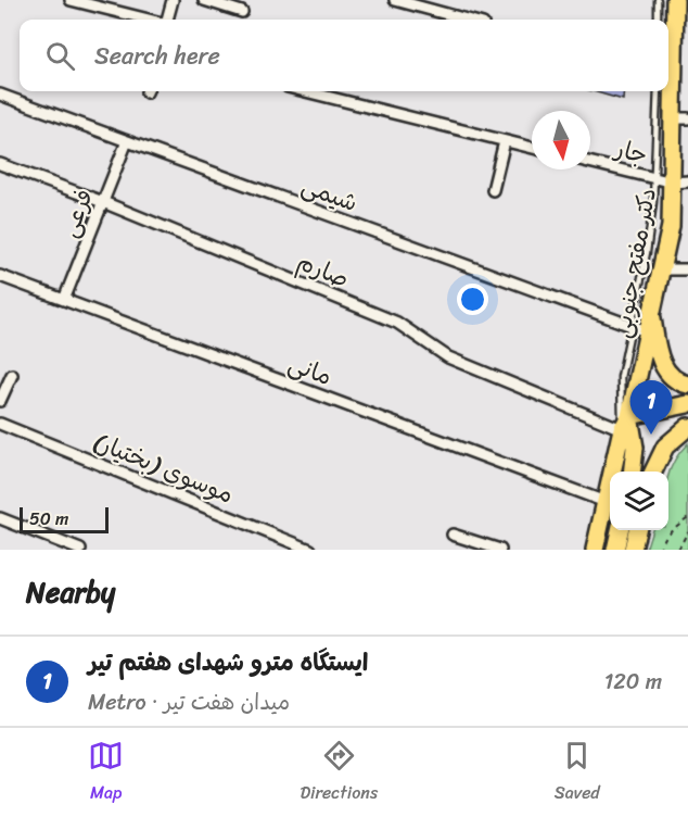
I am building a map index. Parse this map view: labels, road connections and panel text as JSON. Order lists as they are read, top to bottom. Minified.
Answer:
{"streets":{"main road":["دکتر مفتح جنوبی"],"street":["جار","شیمی","فرعی","صارم","مانی","موسوی (بختیار)"]},"crossings":[["جار","دکتر مفتح جنوبی"],["شیمی","فرعی"],["شیمی","دکتر مفتح جنوبی"],["فرعی","صارم"],["فرعی","مانی"],["دکتر مفتح جنوبی","صارم"],["دکتر مفتح جنوبی","مانی"]],"scale_bar":"50 m","north":"bottom","page":{"search":"Search here","pins":"1","scale":"50 m","heading":"Nearby","list":[{"mark":"1","name":"ایستگاه مترو شهدای هفتم تیر","note":"Metro · میدان هفت تیر","value":"120 m"}],"nav":["Map","Directions","Saved"]}}
